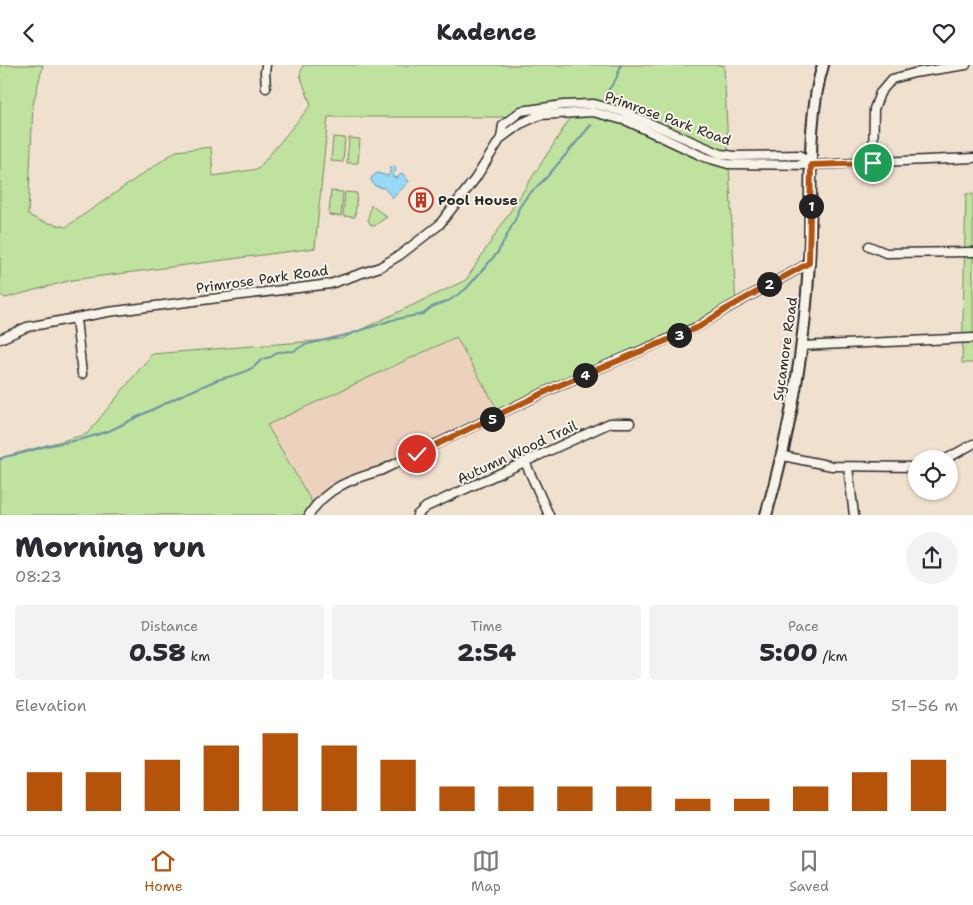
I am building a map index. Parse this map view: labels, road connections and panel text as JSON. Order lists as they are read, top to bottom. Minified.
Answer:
{"streets":{"street":["Primrose Park Road","Sycamore Road","Autumn Wood Trail"]},"crossings":[["Primrose Park Road","Sycamore Road"]],"places":{"building":["Pool House"]},"page":{"header":"Kadence","pins":["1","2","3","4","5"],"heading":["Morning run","08:23"],"stats":[["Distance","0.58 km"],["Time","2:54"],["Pace","5:00 /km"]],"chart":["Elevation","51–56 m"],"tabs":["Home","Map","Saved"]}}
